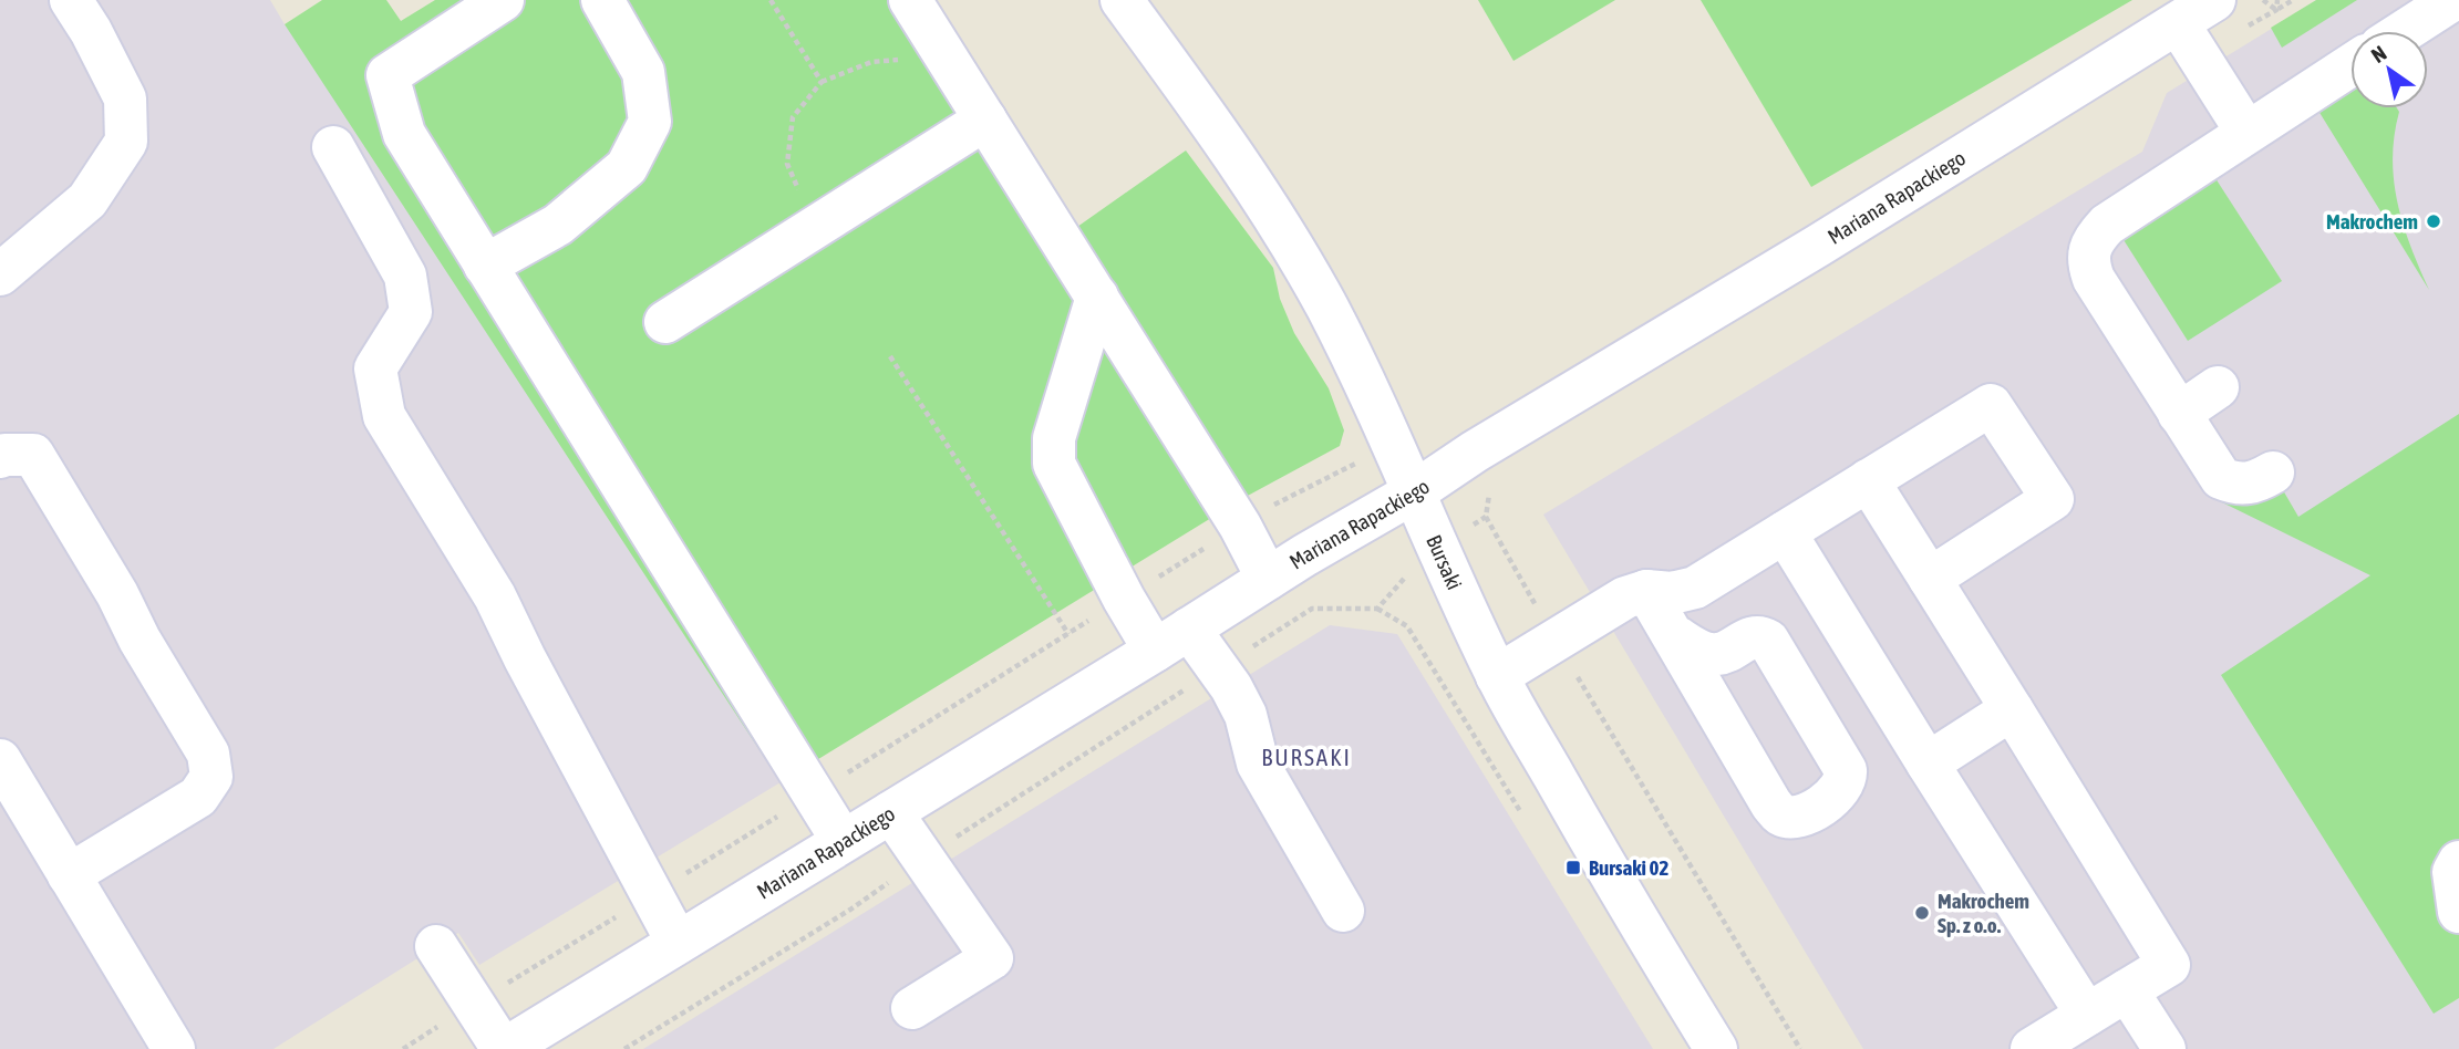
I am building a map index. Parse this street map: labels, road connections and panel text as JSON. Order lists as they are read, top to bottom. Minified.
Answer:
{"streets":{"street":["Mariana Rapackiego","Bursaki"]},"crossings":[["Mariana Rapackiego","Bursaki"]],"districts":["BURSAKI"],"places":{"other":["Makrochem","Makrochem Sp. z o.o."],"transit":["Bursaki 02"]},"north":"top left"}
